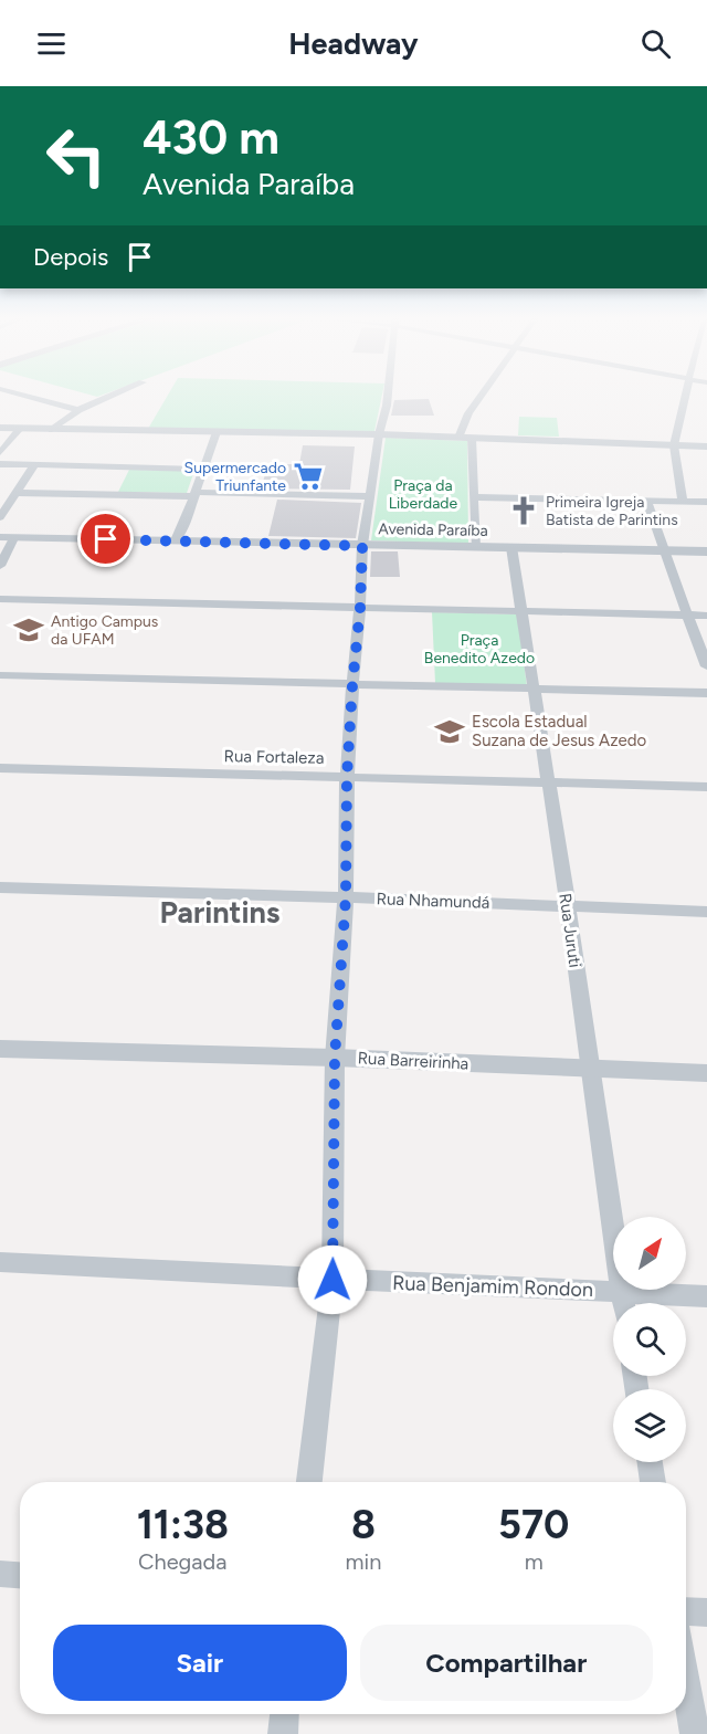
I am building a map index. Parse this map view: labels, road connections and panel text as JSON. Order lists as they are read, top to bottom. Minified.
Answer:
{"streets":{"street":["Avenida Paraíba","Rua Fortaleza","Rua Nhamundá","Rua Juruti","Rua Barreirinha","Rua Benjamim Rondon"]},"crossings":[["Avenida Paraíba","Rua Juruti"],["Rua Fortaleza","Rua Juruti"],["Rua Nhamundá","Rua Juruti"],["Rua Juruti","Rua Barreirinha"],["Rua Juruti","Rua Benjamim Rondon"]],"districts":["Parintins"],"parks":["Praça da Liberdade","Praça Benedito Azedo"],"places":{"supermarket":["Supermercado Triunfante"],"church":["Primeira Igreja Batista de Parintins"],"school or university":["Antigo Campus da UFAM","Escola Estadual Suzana de Jesus Azedo"]},"north":"top right","page":{"header":"Headway","turn":["430 m","Avenida Paraíba"],"then":"Depois","eta":["11:38","Chegada","8","min","570","m"],"buttons":["Sair","Compartilhar"]}}
